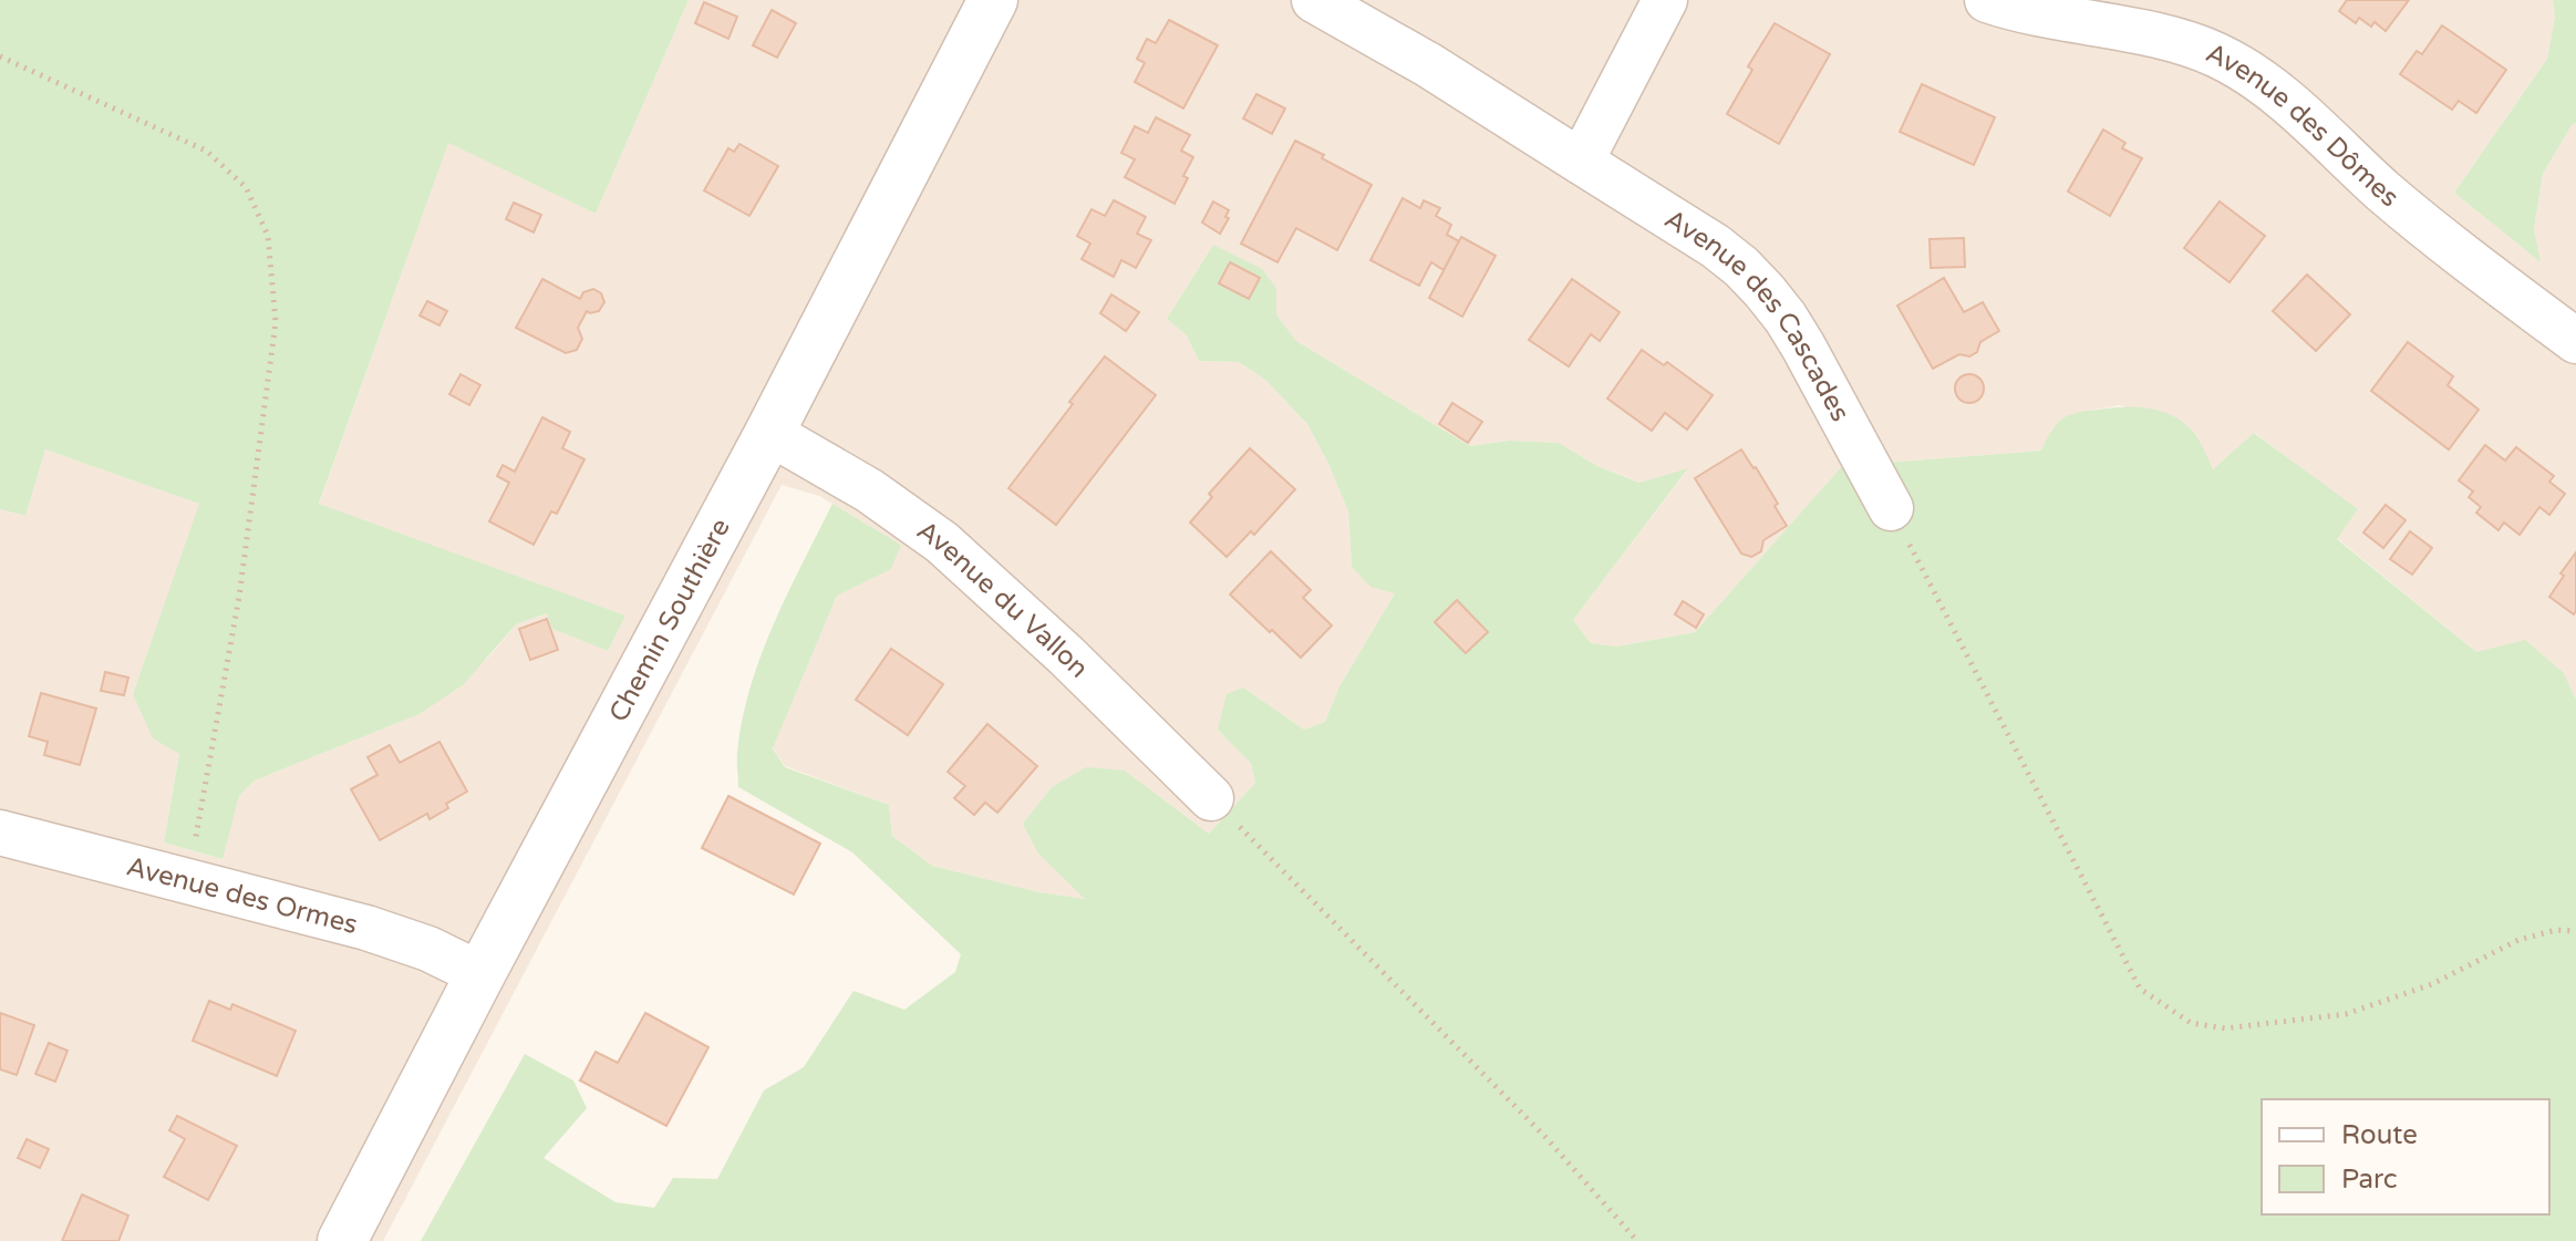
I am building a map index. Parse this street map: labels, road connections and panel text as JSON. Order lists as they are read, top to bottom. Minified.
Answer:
{"streets":{"street":["Avenue des Dômes","Avenue des Cascades","Avenue du Vallon","Chemin Southière","Avenue des Ormes"]},"crossings":[["Avenue du Vallon","Chemin Southière"],["Chemin Southière","Avenue des Ormes"]],"legend":["Route","Parc"]}
